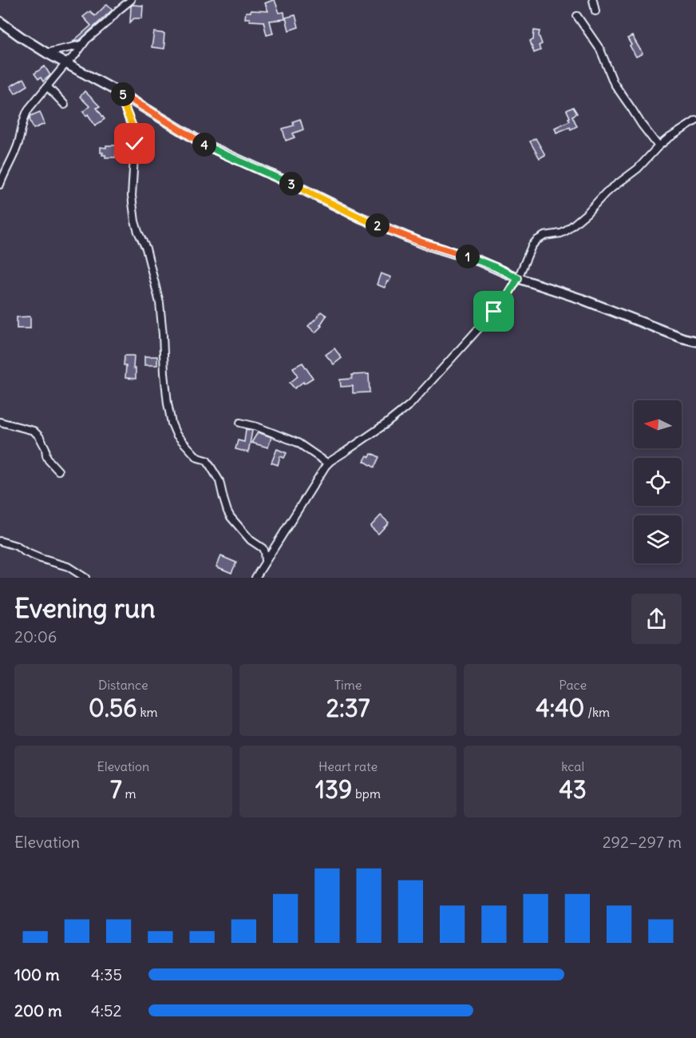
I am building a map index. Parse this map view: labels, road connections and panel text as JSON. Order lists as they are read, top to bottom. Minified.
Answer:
{"north":"left","page":{"pins":["5","4","3","2","1"],"heading":["Evening run","20:06"],"stats":[["Distance","0.56 km"],["Time","2:37"],["Pace","4:40 /km"],["Elevation","7 m"],["Heart rate","139 bpm"],["kcal","43"]],"chart":["Elevation","292–297 m"],"list":[{"name":"100 m","note":"4:35"},{"name":"200 m","note":"4:52"}]}}
